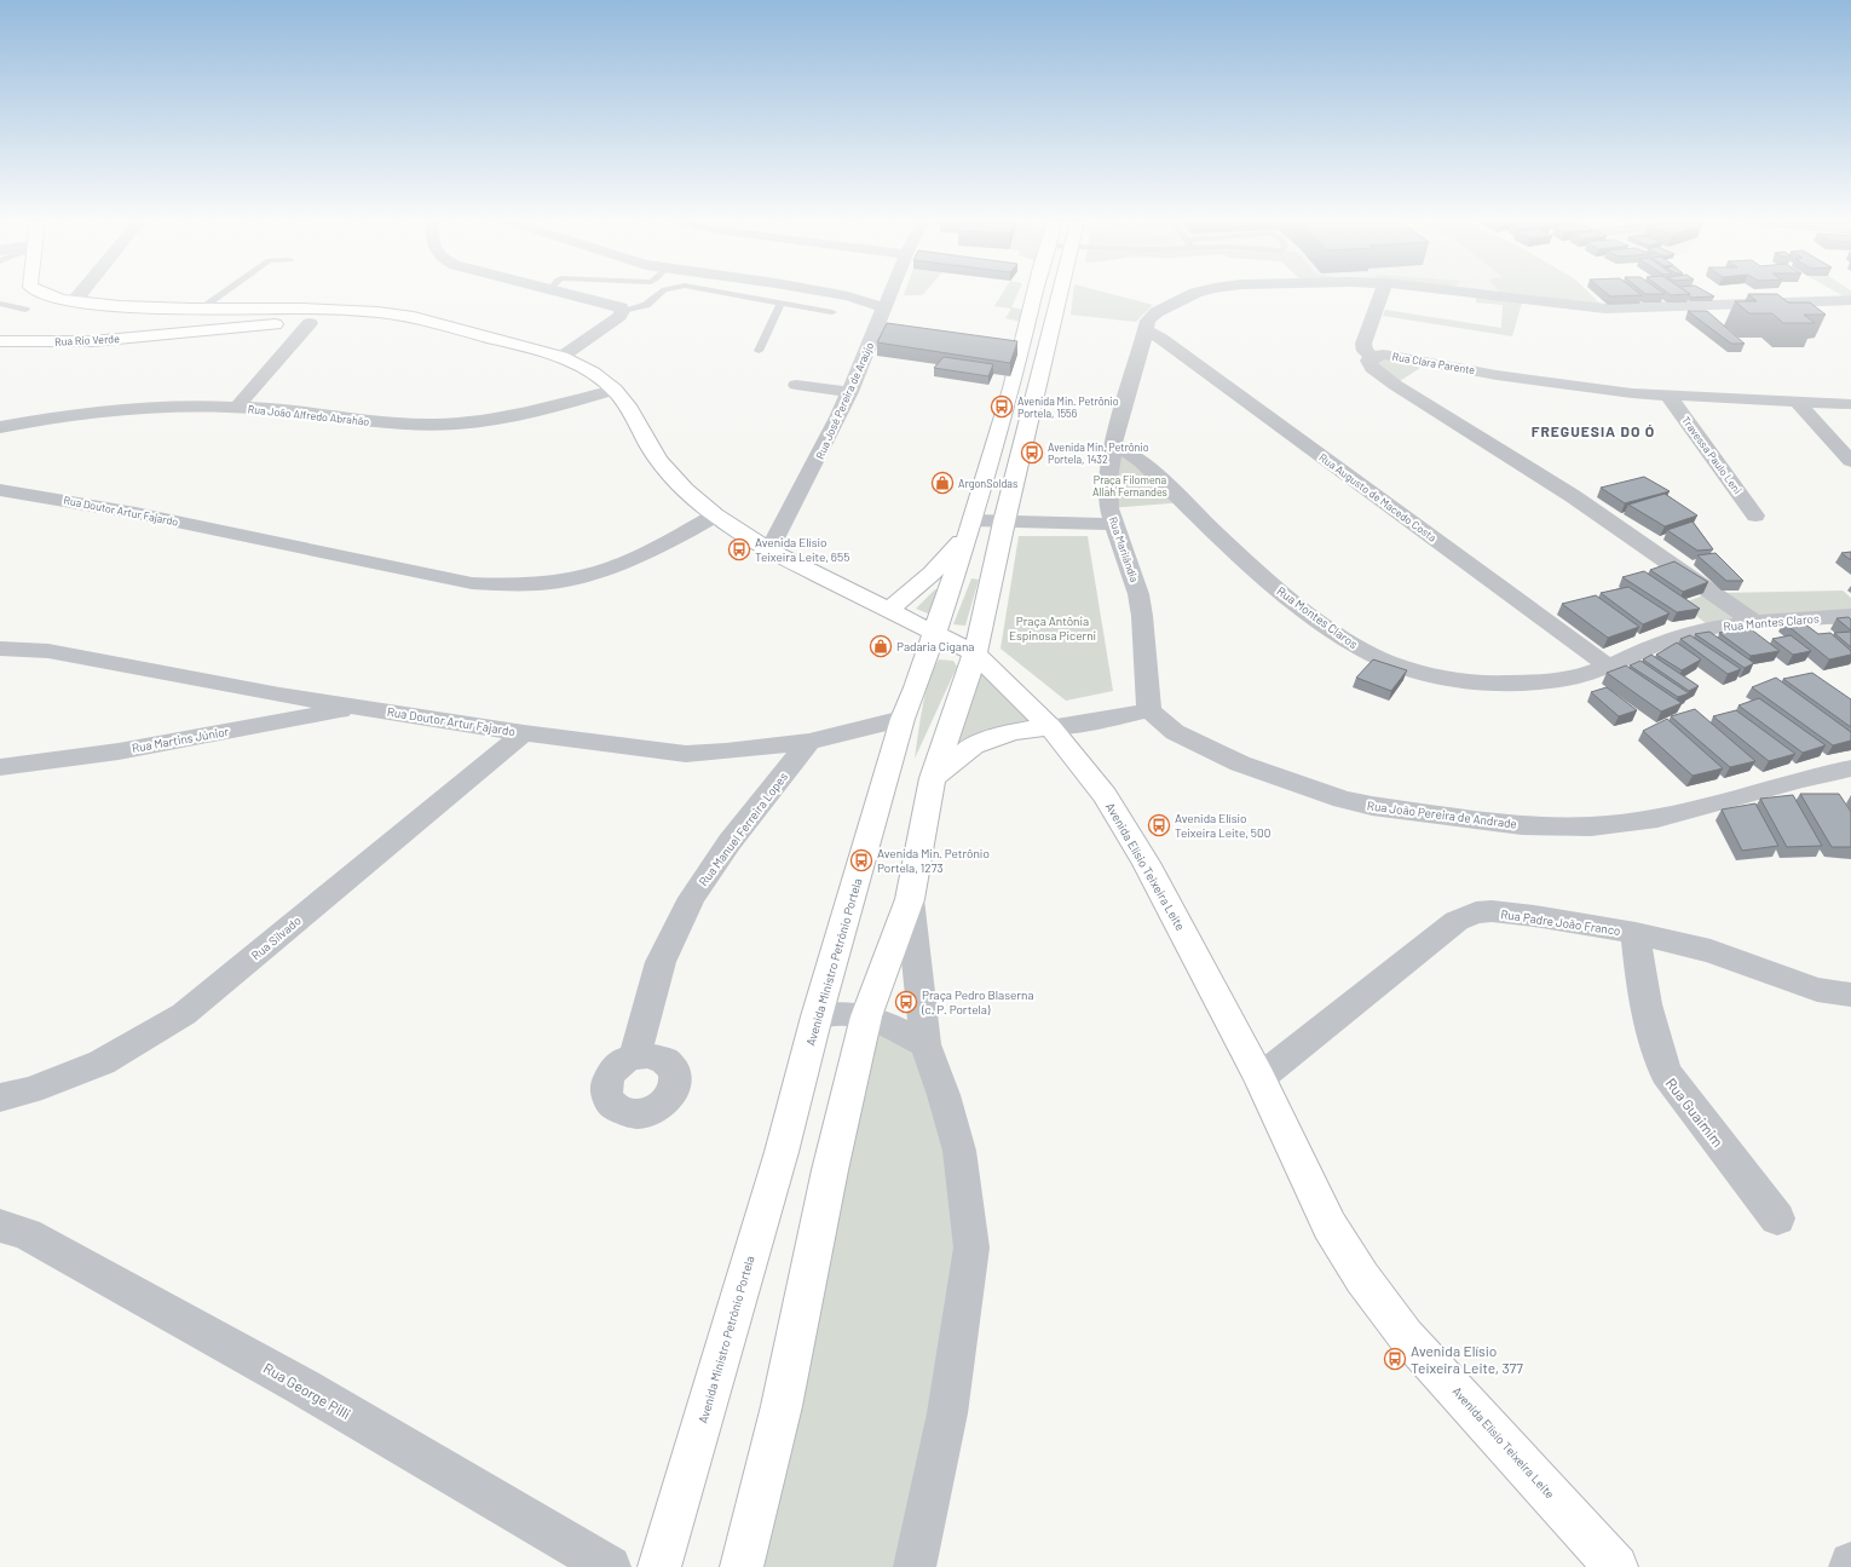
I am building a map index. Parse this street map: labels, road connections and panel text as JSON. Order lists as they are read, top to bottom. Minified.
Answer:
{"streets":{"main road":["Rua Rio Verde","Avenida Elísio Teixeira Leite","Avenida Ministro Petrônio Portela"],"street":["Rua Clara Parente","Rua José Pereira de Araújo","Rua João Alfredo Abrahão","Travessa Paulo Leni","Rua Augusto de Macedo Costa","Rua Doutor Artur Fajardo","Rua Marilândia","Rua Montes Claros","Rua Martins Júnior","Rua João Pereira de Andrade","Rua Manuel Ferreira Lopes","Rua Padre João Franco","Rua Silvado","Rua Guaimim","Rua George Pilli"]},"crossings":[["Rua Rio Verde","Avenida Elísio Teixeira Leite"],["Rua Clara Parente","Travessa Paulo Leni"],["Rua Clara Parente","Rua Montes Claros"],["Rua José Pereira de Araújo","Avenida Elísio Teixeira Leite"],["Rua João Alfredo Abrahão","Avenida Elísio Teixeira Leite"],["Rua Augusto de Macedo Costa","Rua Marilândia"],["Rua Augusto de Macedo Costa","Rua Montes Claros"],["Rua Doutor Artur Fajardo","Rua Martins Júnior"],["Rua Doutor Artur Fajardo","Rua Manuel Ferreira Lopes"],["Rua Doutor Artur Fajardo","Avenida Elísio Teixeira Leite"],["Rua Doutor Artur Fajardo","Rua Silvado"],["Rua Doutor Artur Fajardo","Avenida Ministro Petrônio Portela"],["Rua Marilândia","Rua Montes Claros"],["Rua Marilândia","Rua João Pereira de Andrade"],["Avenida Elísio Teixeira Leite","Rua Padre João Franco"],["Avenida Elísio Teixeira Leite","Avenida Ministro Petrônio Portela"],["Rua Padre João Franco","Rua Guaimim"]],"districts":["FREGUESIA DO Ó"],"parks":["Praça Filomena Allah Fernandes","Praça Antônia Espinosa Picerni"],"places":{"bus stop":["Avenida Min. Petrônio Portela, 1556","Avenida Min. Petrônio Portela, 1432","Avenida Elísio Teixeira Leite, 655","Avenida Elísio Teixeira Leite, 500","Avenida Min. Petrônio Portela, 1273","Praça Pedro Blaserna (c. P. Portela)","Avenida Elísio Teixeira Leite, 377"],"shop":["ArgonSoldas","Padaria Cigana"]}}
